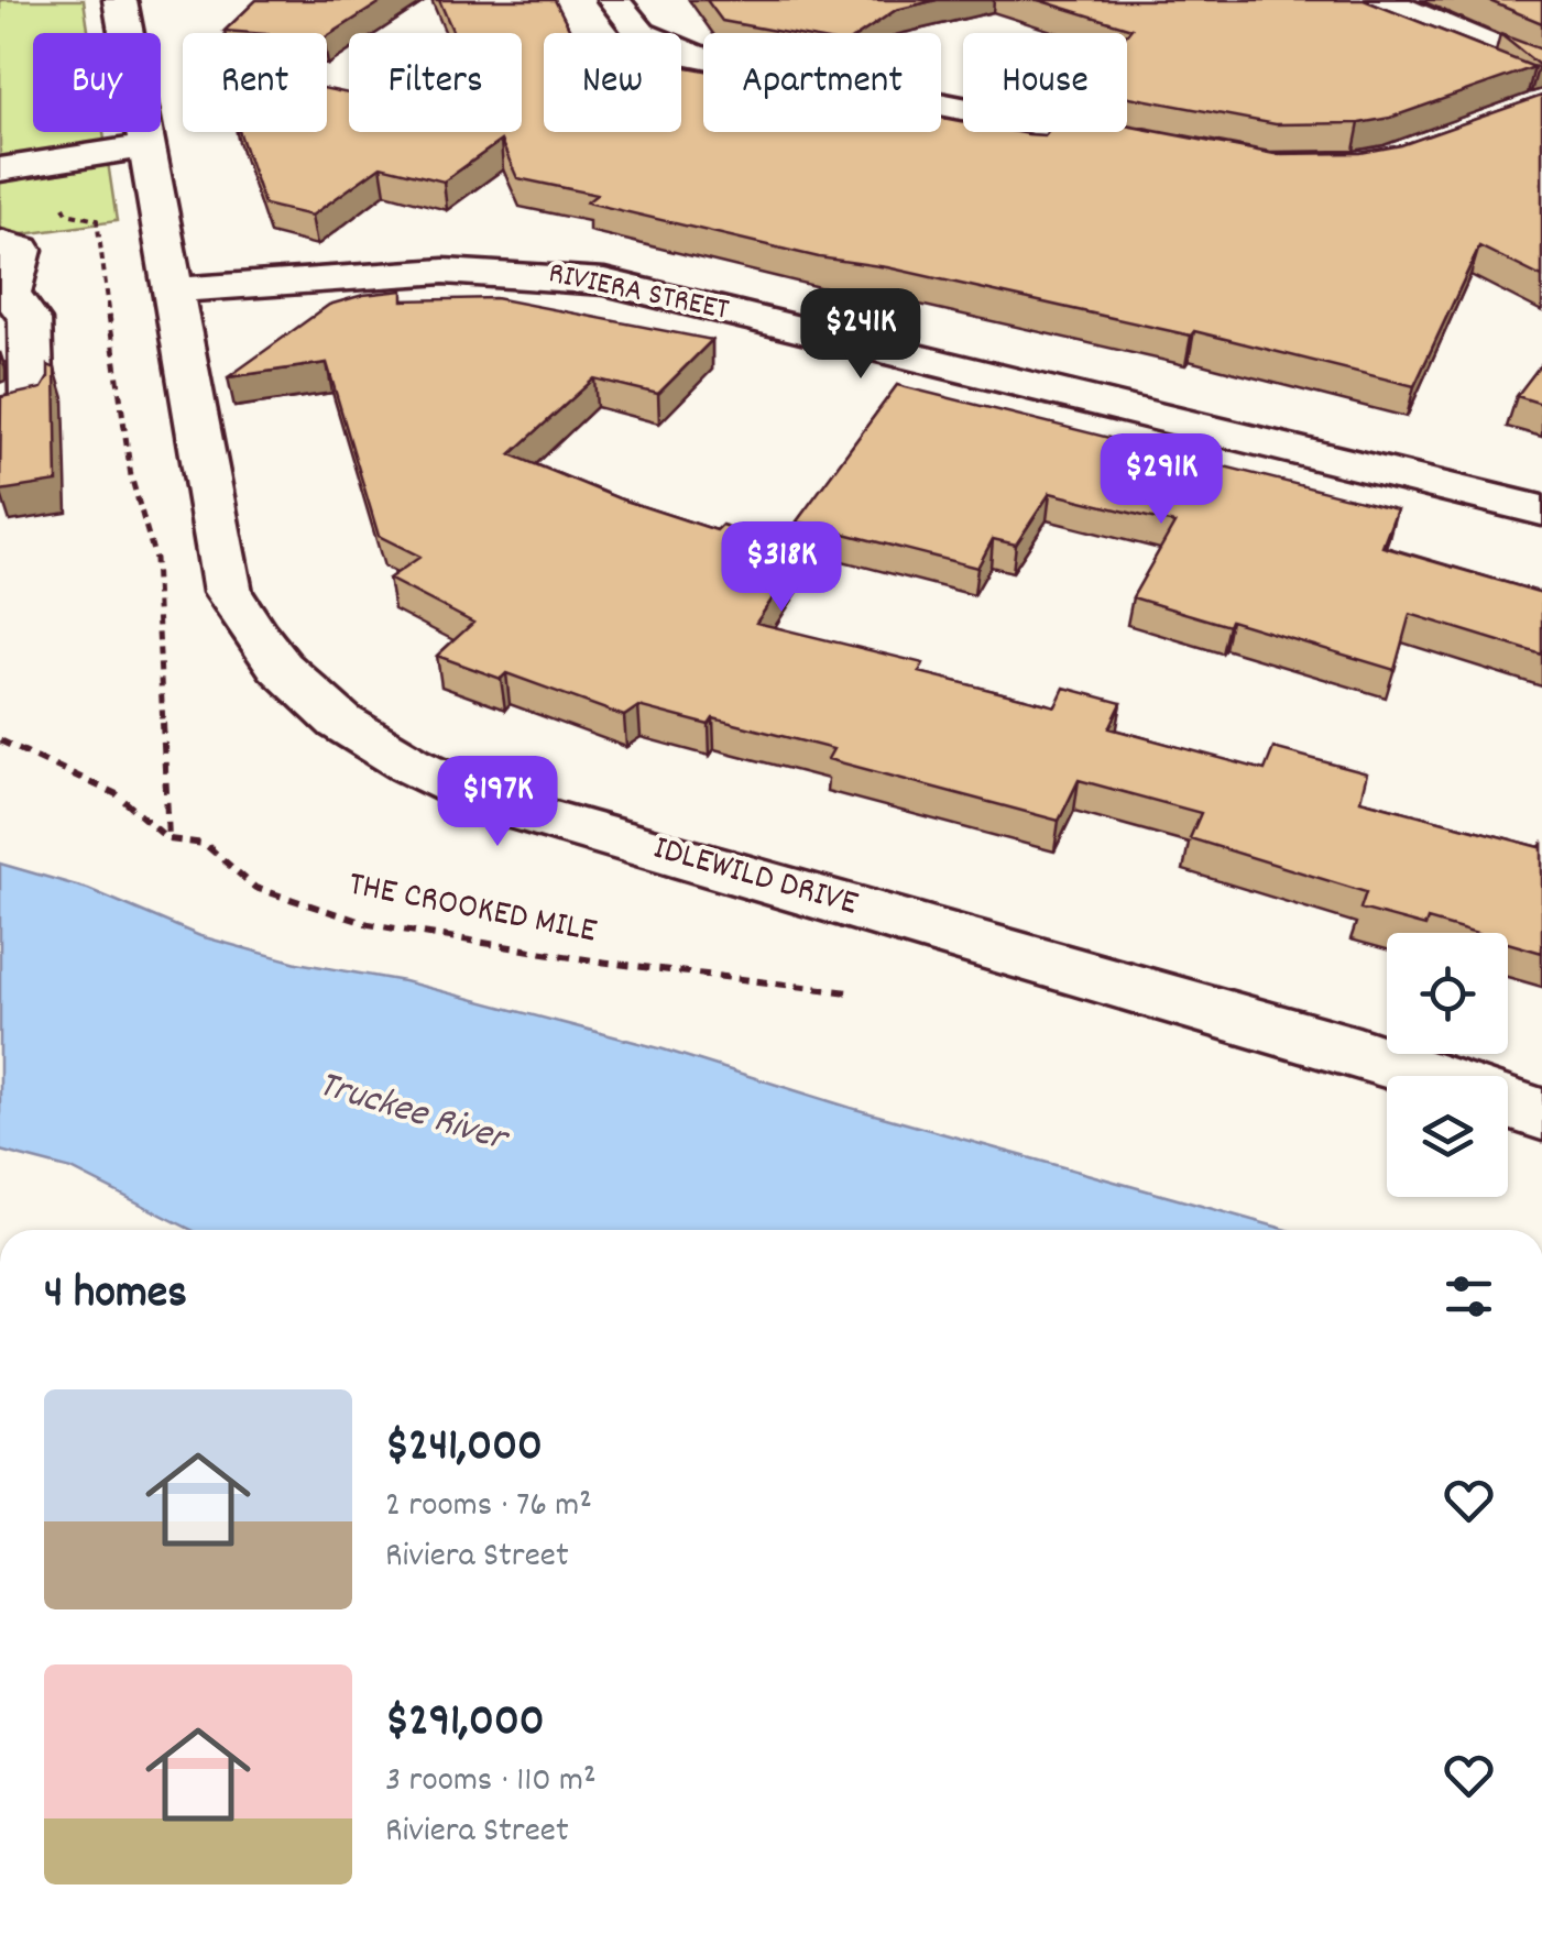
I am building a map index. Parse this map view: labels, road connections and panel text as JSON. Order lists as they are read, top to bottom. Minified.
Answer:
{"streets":{"street":["RIVIERA STREET","IDLEWILD DRIVE"],"path":["THE CROOKED MILE"]},"crossings":[["RIVIERA STREET","IDLEWILD DRIVE"]],"water":["Truckee River"],"page":{"chip":["Buy","Rent","Filters","New","Apartment","House"],"price":["$241K","$291K","$318K","$197K"],"heading":"4 homes","list":[{"name":"$241,000","note":"2 rooms · 76 m² · Riviera Street"},{"name":"$291,000","note":"3 rooms · 110 m² · Riviera Street"}]}}
